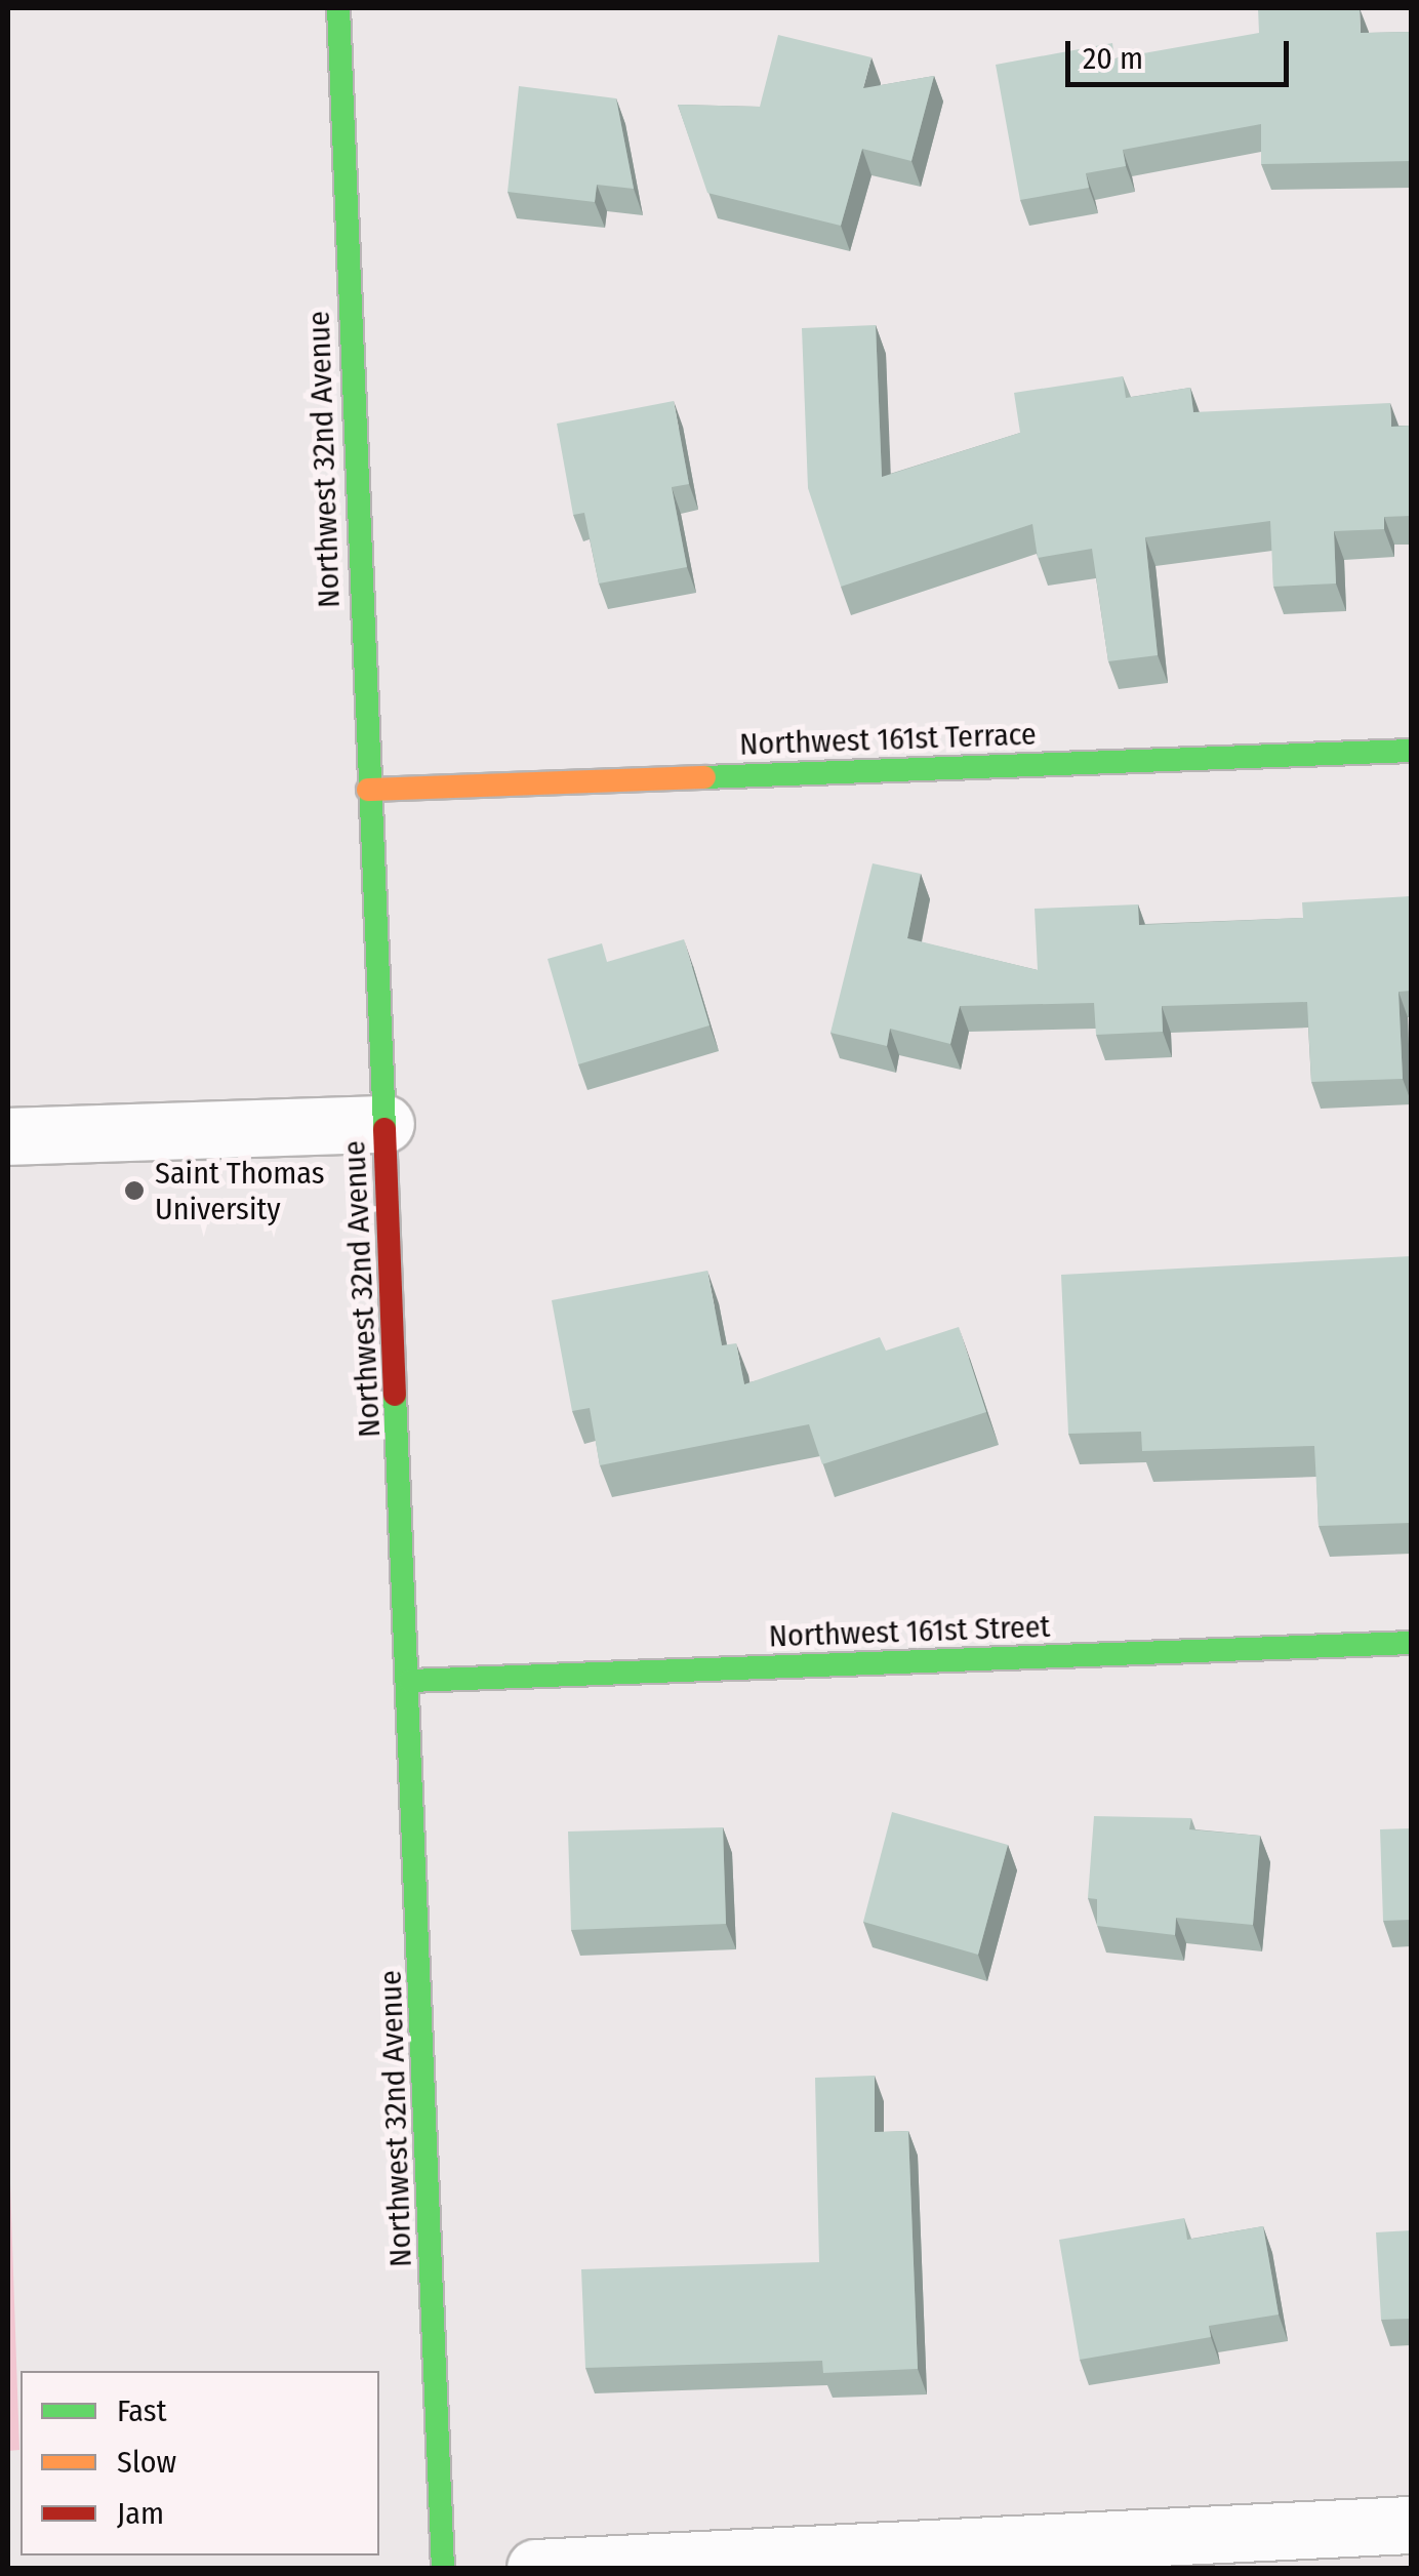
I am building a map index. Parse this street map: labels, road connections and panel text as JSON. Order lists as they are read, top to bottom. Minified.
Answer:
{"streets":{"street":["Northwest 32nd Avenue","Northwest 161st Terrace","Northwest 161st Street"]},"crossings":[["Northwest 32nd Avenue","Northwest 161st Terrace"],["Northwest 32nd Avenue","Northwest 161st Street"]],"places":["Saint Thomas University"],"legend":["Fast","Slow","Jam"],"scale_bar":"20 m"}
